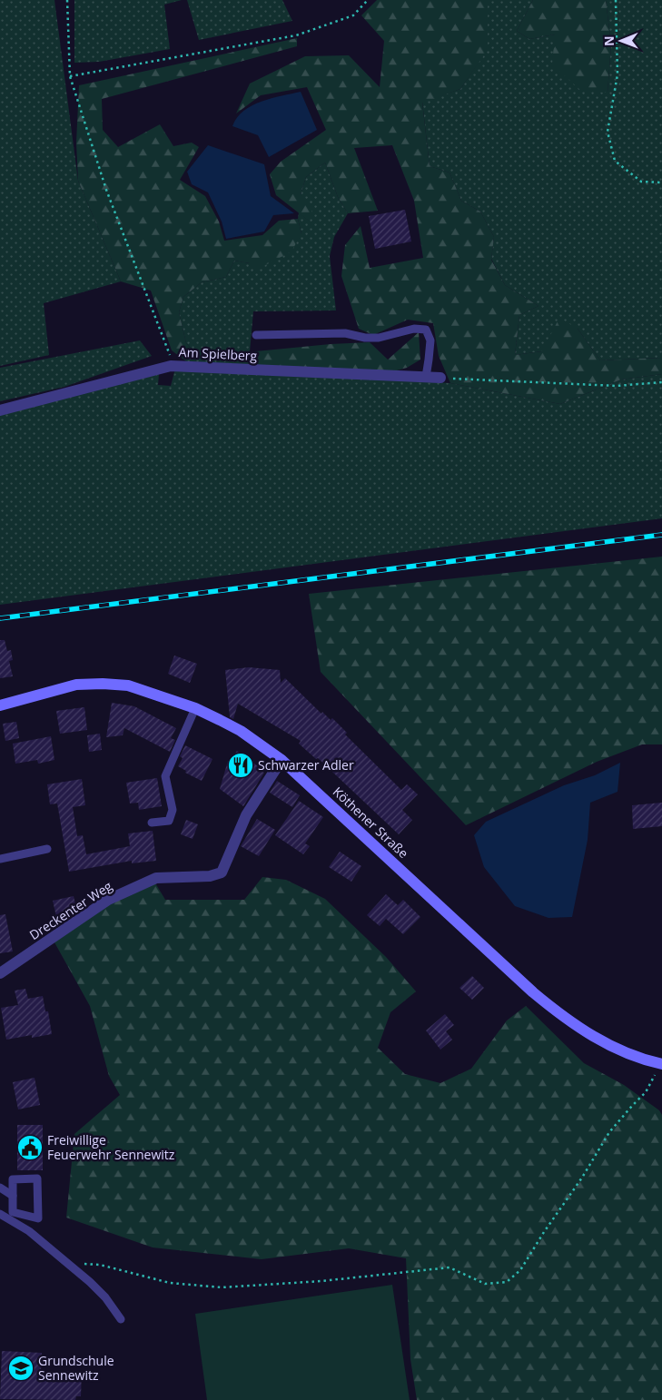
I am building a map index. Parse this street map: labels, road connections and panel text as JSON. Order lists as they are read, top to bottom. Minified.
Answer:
{"streets":{"main road":["Köthener Straße"],"street":["Am Spielberg","Dreckenter Weg"]},"crossings":[["Köthener Straße","Dreckenter Weg"]],"places":{"restaurant":["Schwarzer Adler"],"public building":["Freiwillige Feuerwehr Sennewitz"],"school or university":["Grundschule Sennewitz"]},"north":"left"}
